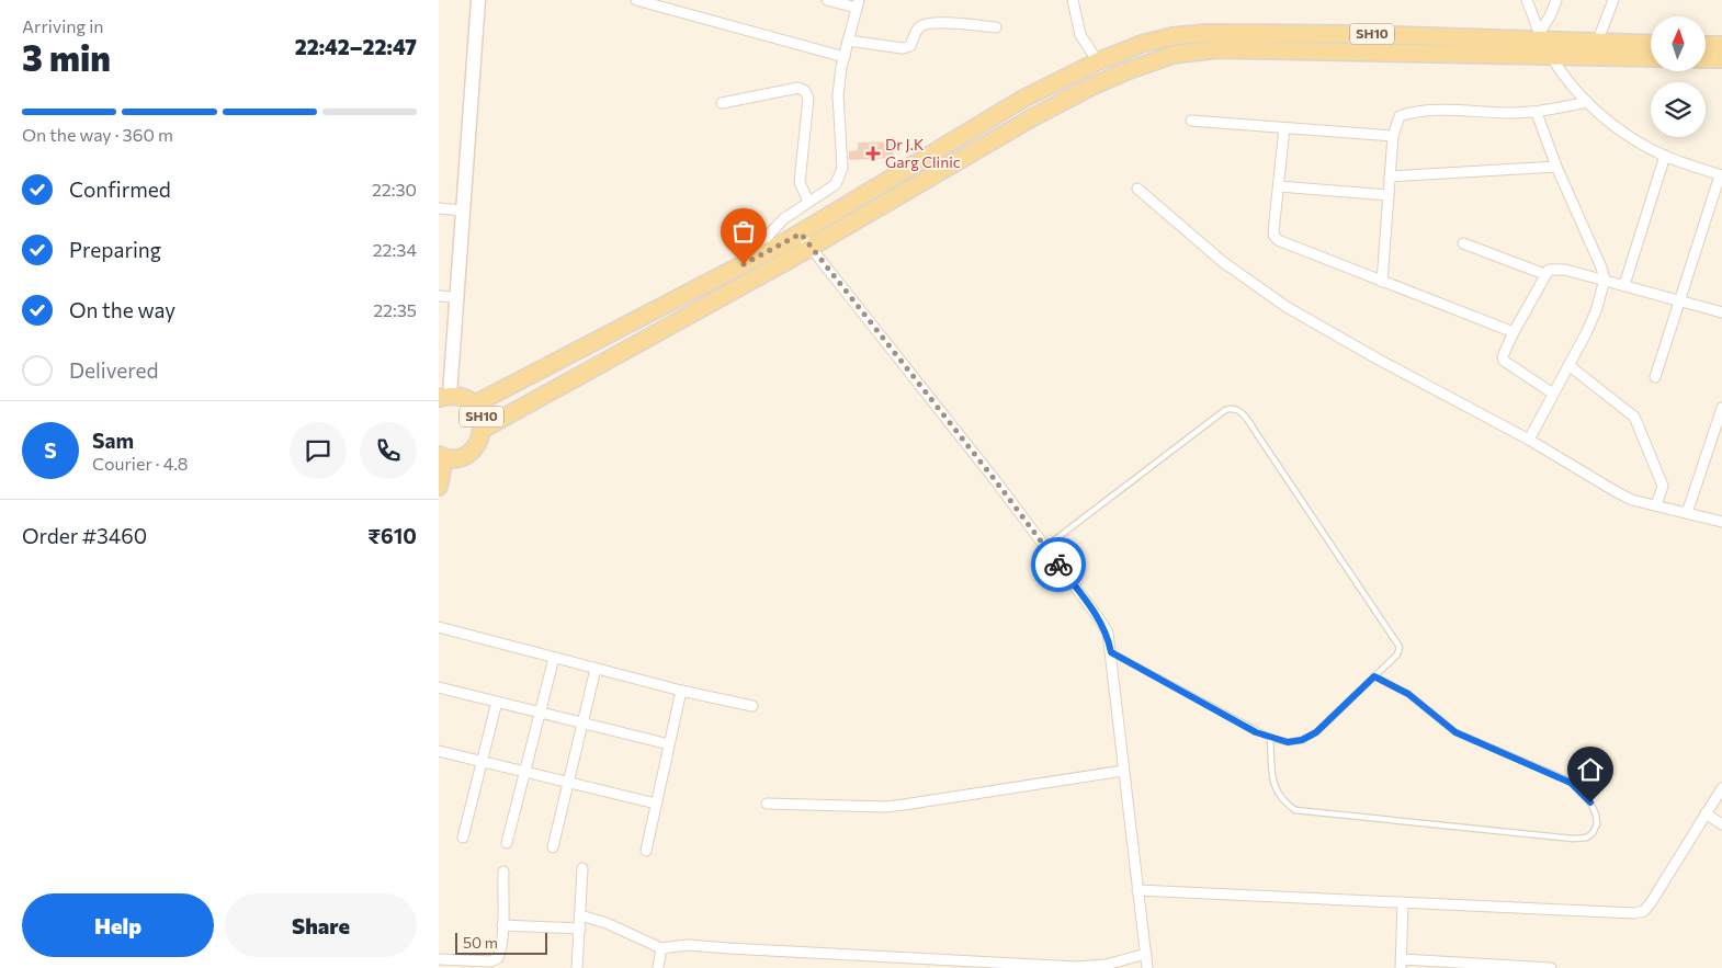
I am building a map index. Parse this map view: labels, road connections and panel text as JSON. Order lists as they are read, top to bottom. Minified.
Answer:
{"streets":{"main road":["SH10"]},"places":{"health":["Dr J.K Garg Clinic"]},"scale_bar":"50 m","north":"top","page":{"heading":["3 min","Arriving in","22:42–22:47"],"panel":["Sam","Courier · 4.8","Order #3460","₹610"],"bar":"On the way · 360 m","list":[["Confirmed","22:30"],["Preparing","22:34"],["On the way","22:35"],"Delivered"],"round":"S","buttons":["Help","Share"],"scale":"50 m"}}
